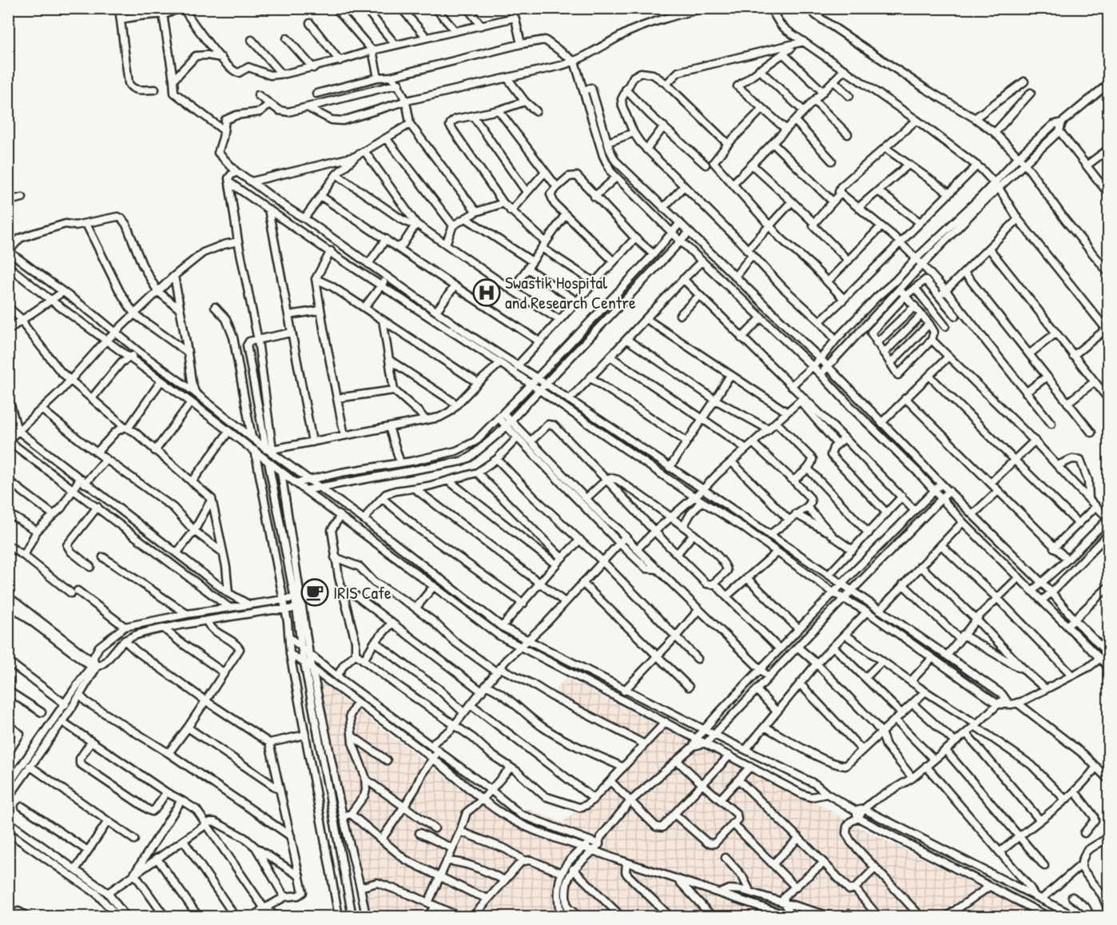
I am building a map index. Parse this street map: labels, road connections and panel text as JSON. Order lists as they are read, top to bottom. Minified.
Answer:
{"places":{"hospital":["Swastik Hospital and Research Centre"],"cafe":["IRIS Cafe"]}}
